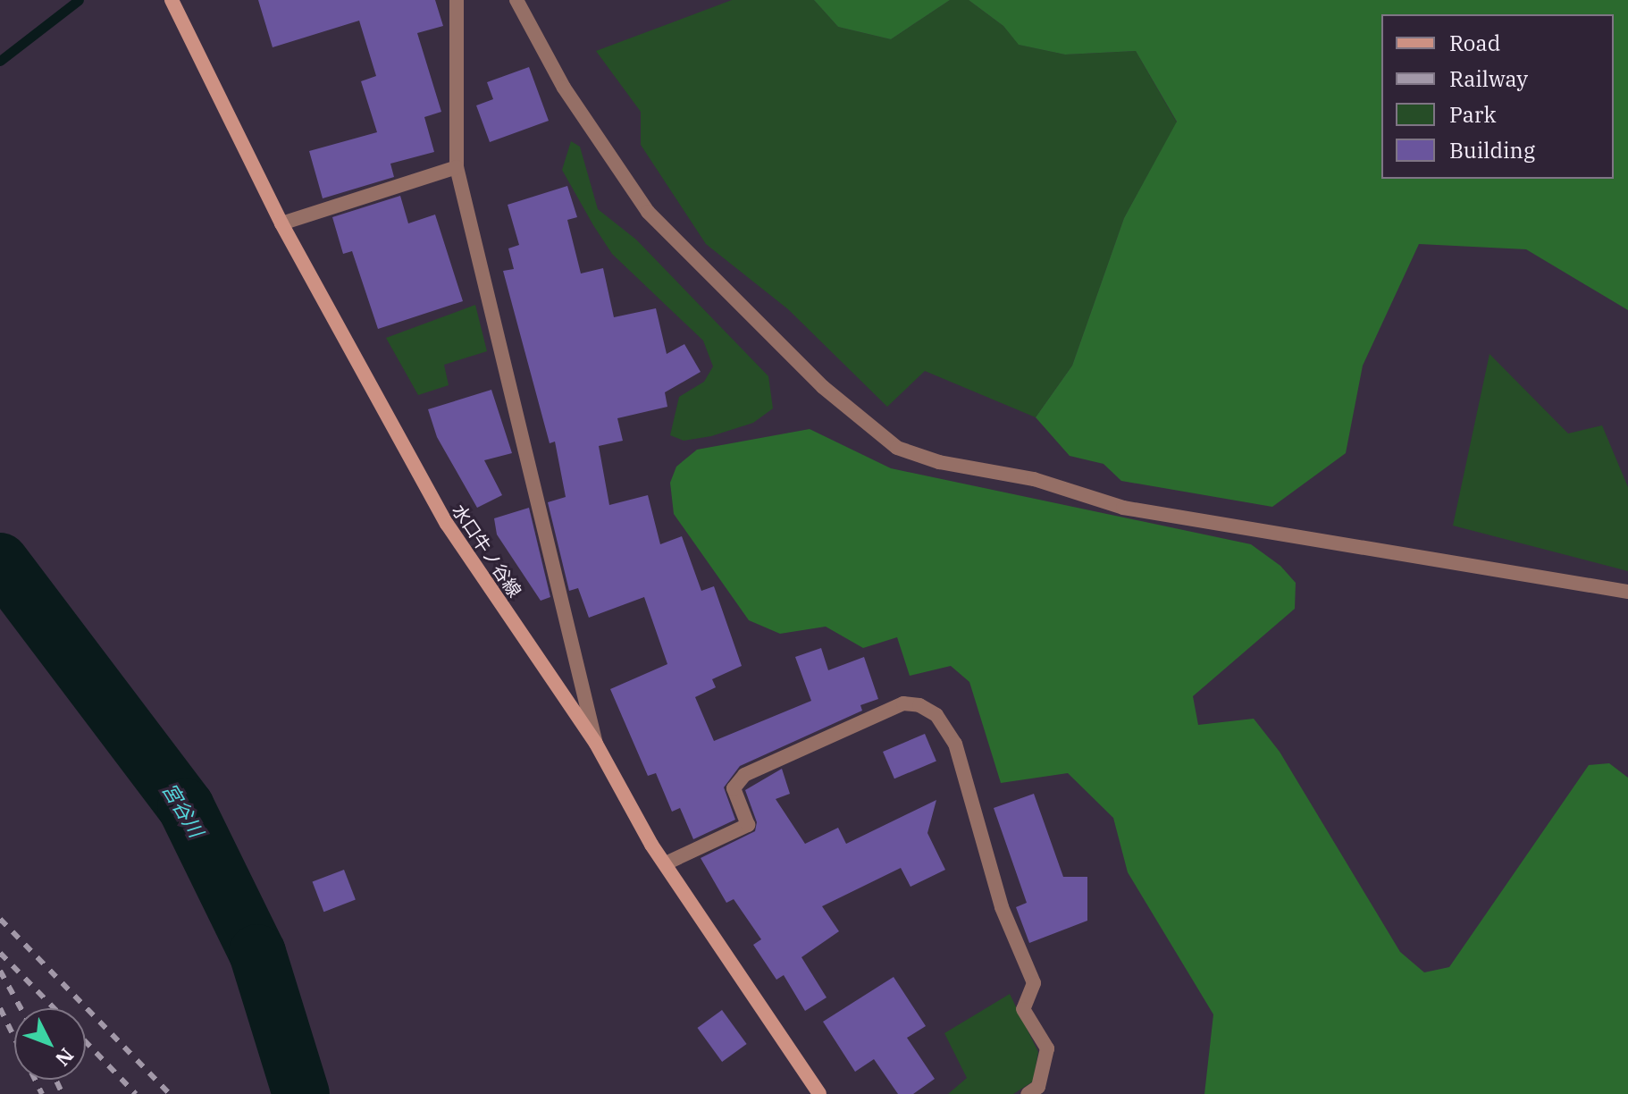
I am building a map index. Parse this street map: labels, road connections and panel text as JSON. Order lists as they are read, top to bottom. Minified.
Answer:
{"streets":{"main road":["水口牛ノ谷線"]},"water":["宮谷川"],"legend":["Road","Railway","Park","Building"],"north":"bottom right"}
